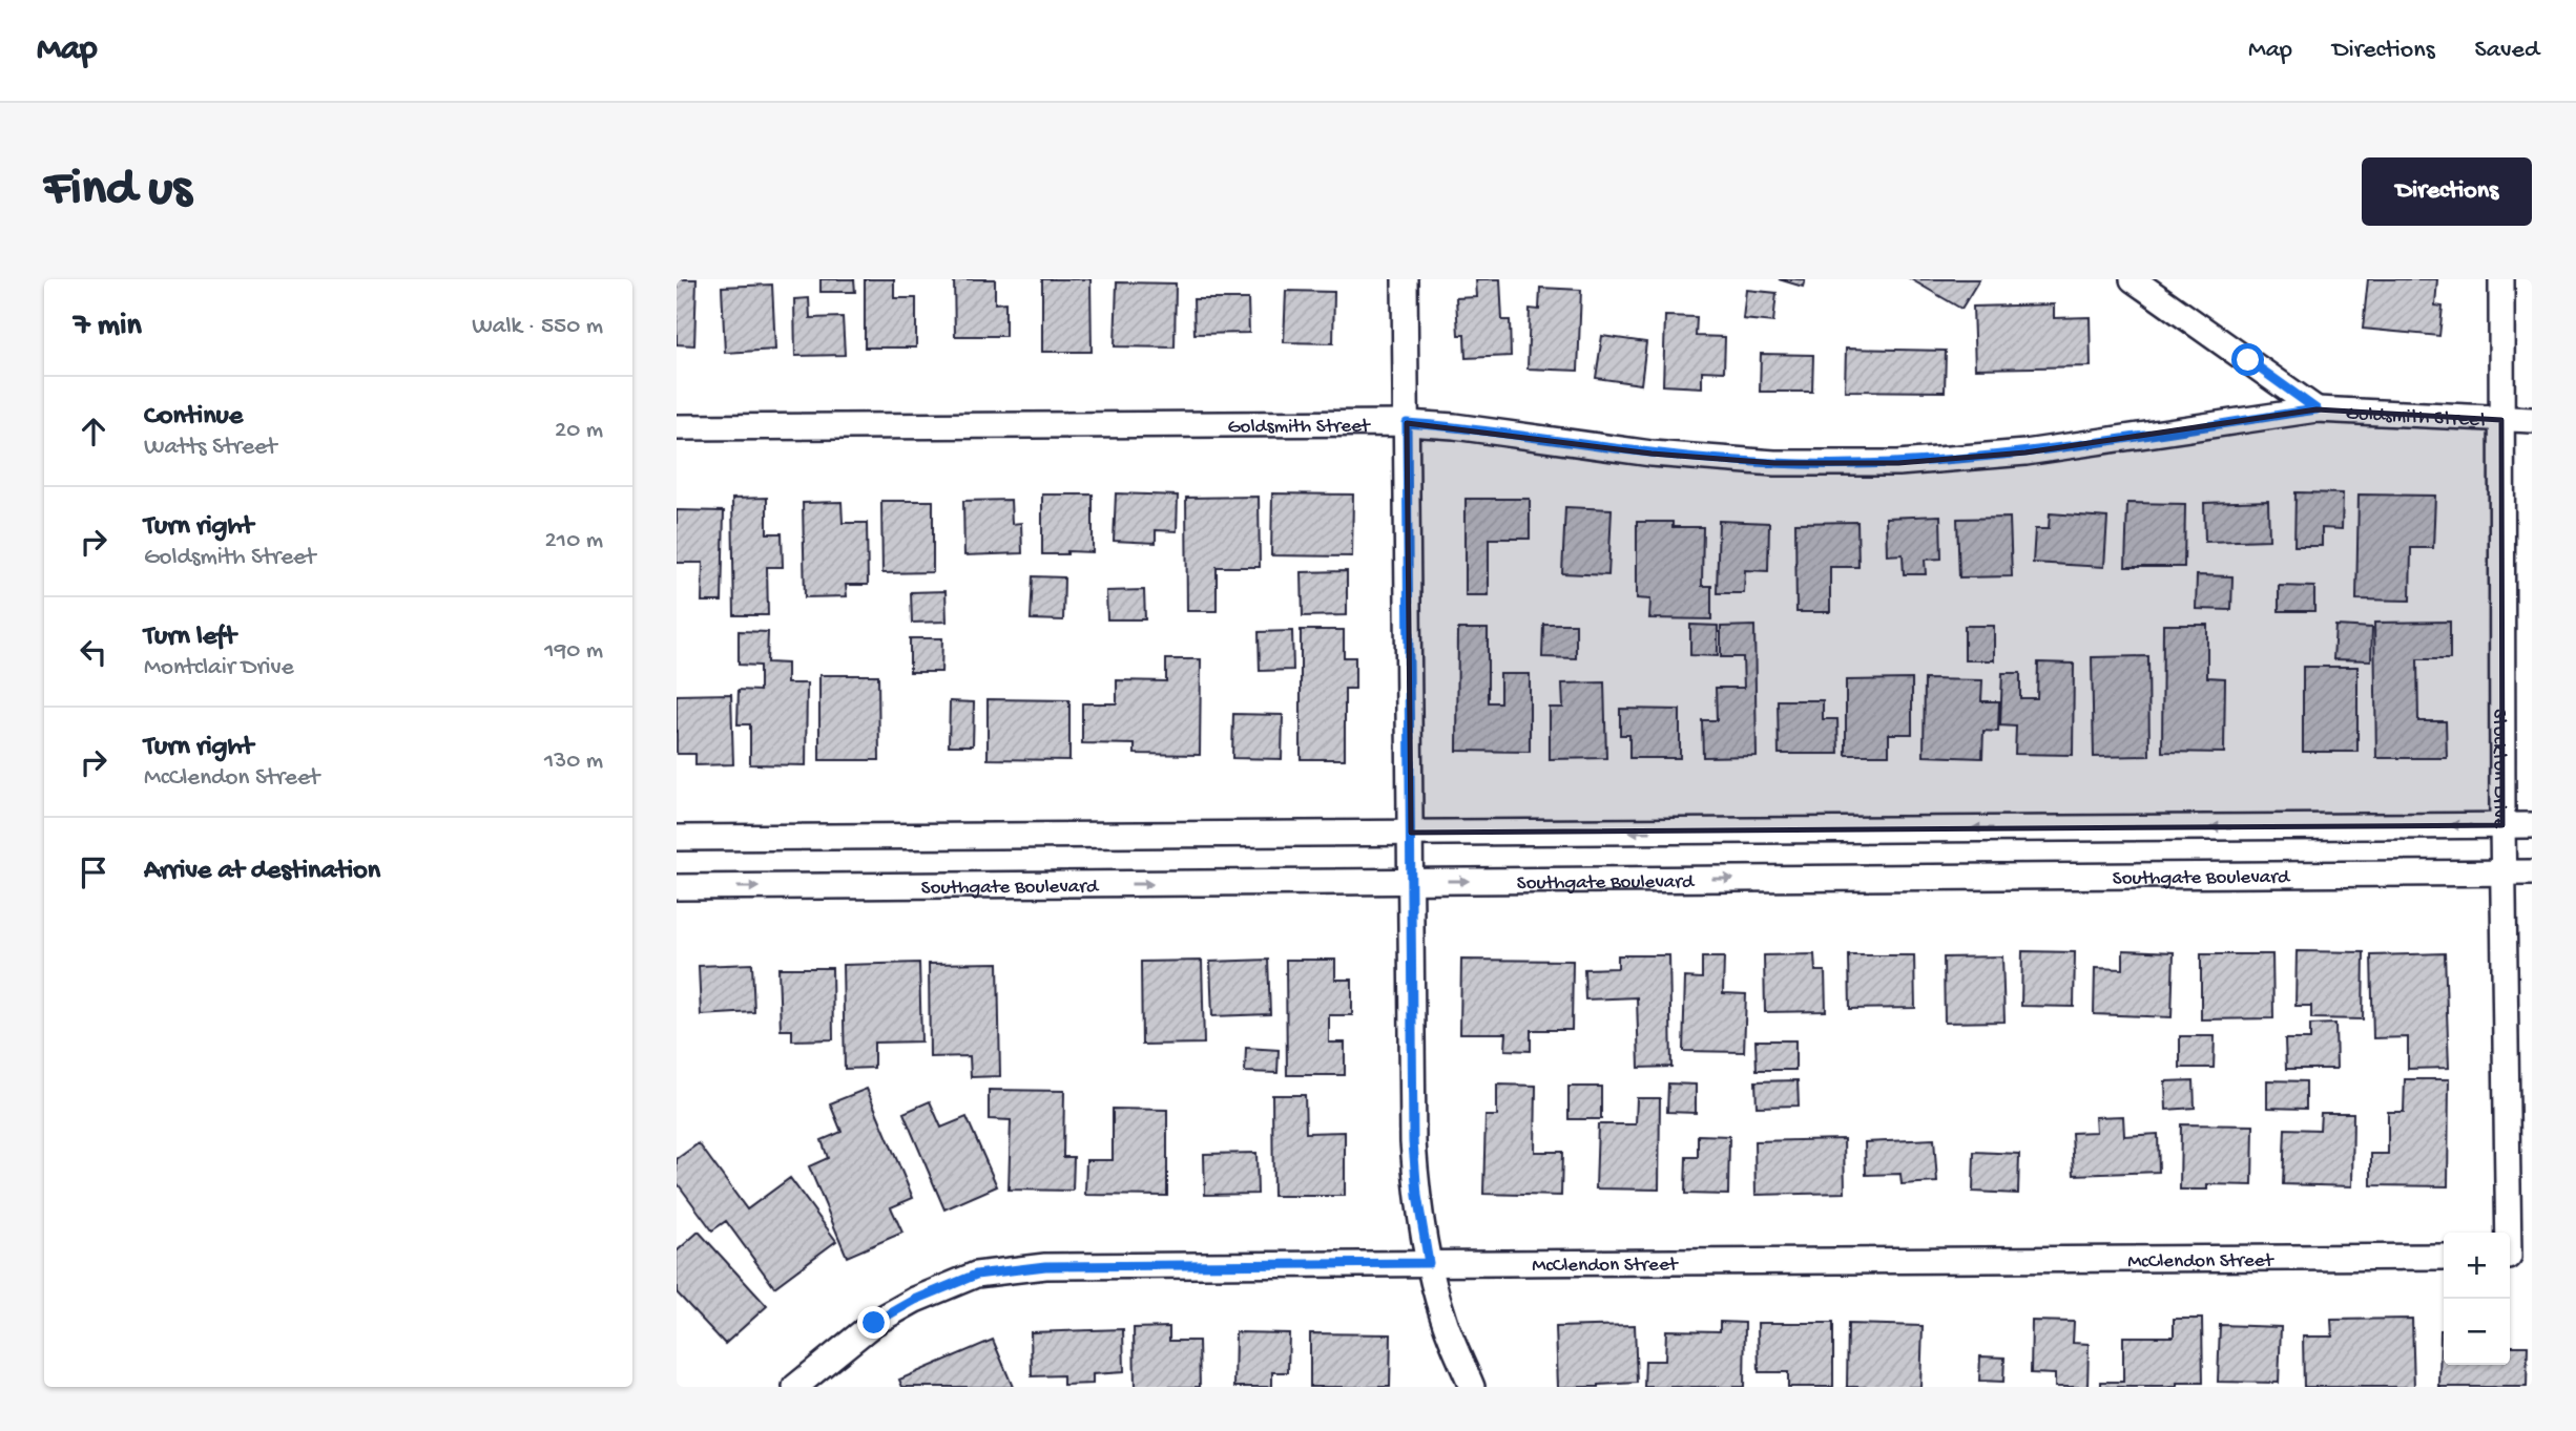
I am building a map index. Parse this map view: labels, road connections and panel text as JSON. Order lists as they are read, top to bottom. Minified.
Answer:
{"streets":{"street":["Goldsmith Street","Stockton Drive","Southgate Boulevard","McClendon Street"]},"crossings":[["Goldsmith Street","Stockton Drive"],["Stockton Drive","Southgate Boulevard"]],"page":{"header":"Map","nav":["Map","Directions","Saved"],"buttons":"Directions","title":"Find us","heading":["7 min","Walk · 550 m"],"list":[["Continue","Watts Street","20 m"],["Turn right","Goldsmith Street","210 m"],["Turn left","Montclair Drive","190 m"],["Turn right","McClendon Street","130 m"],"Arrive at destination"],"map_buttons":["+","−"]}}
